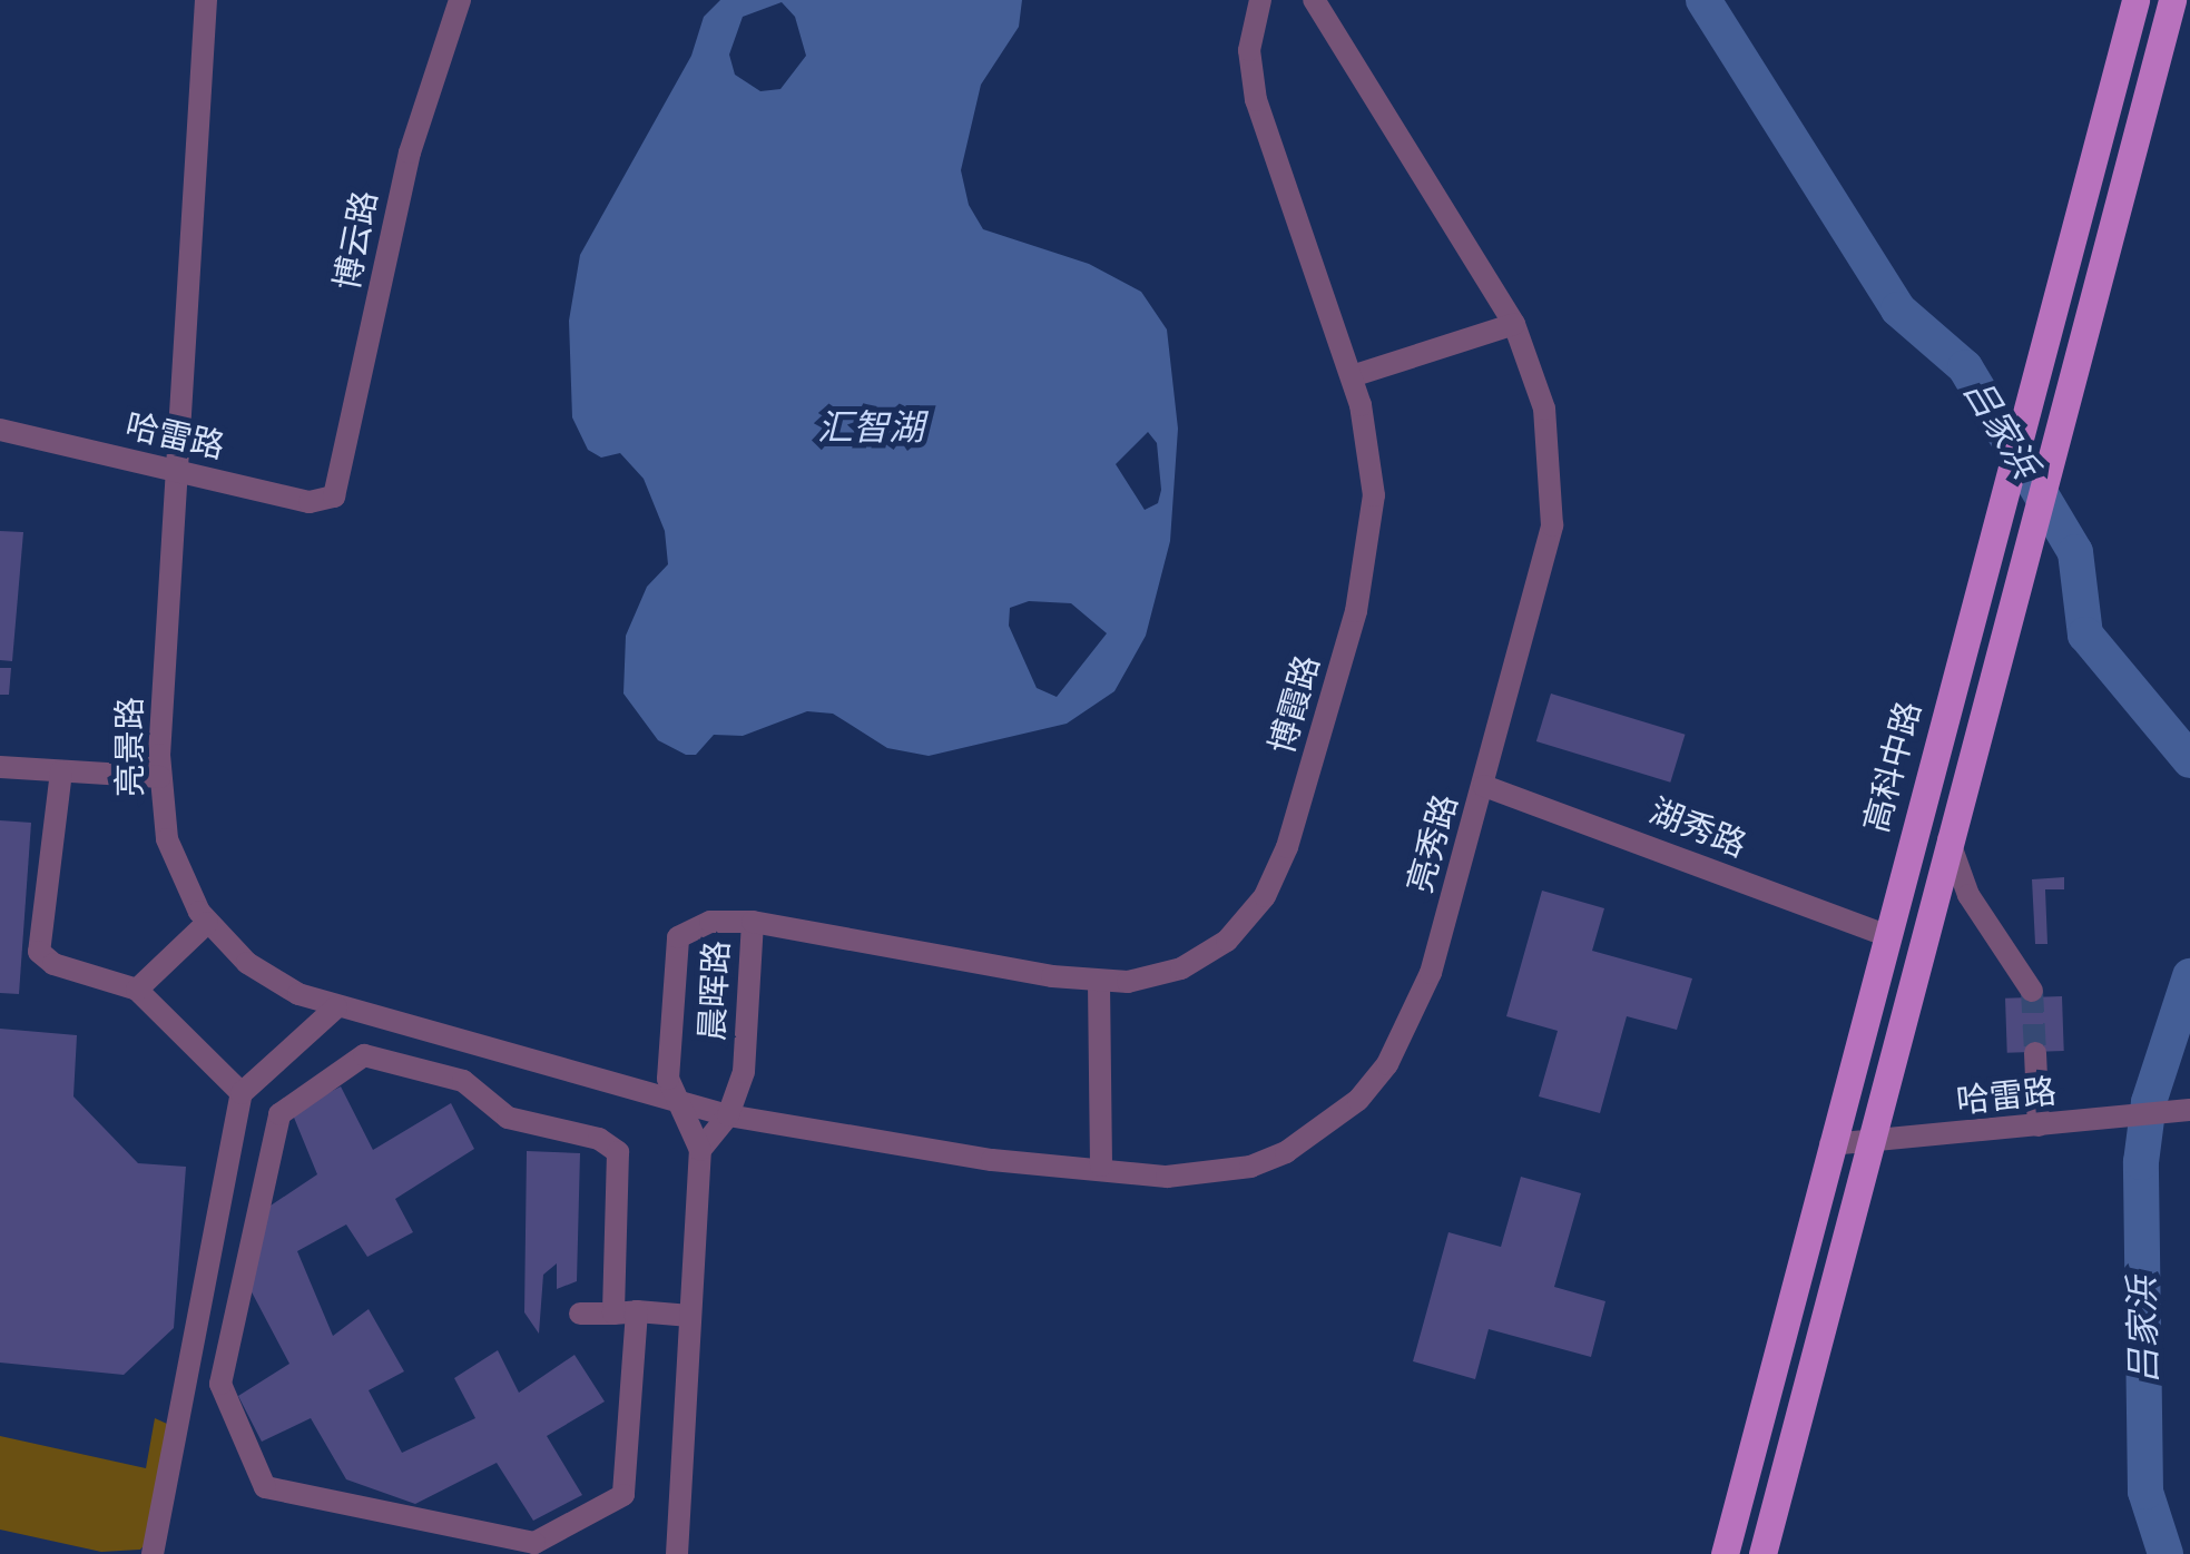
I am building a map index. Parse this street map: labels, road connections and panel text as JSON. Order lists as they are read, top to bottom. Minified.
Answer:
{"streets":{"main road":["高科中路"],"street":["博云路","哈雷路","博霞路","亮景路","湖秀路","亮秀路","晨晖路"]},"crossings":[["博云路","哈雷路"],["哈雷路","亮景路"],["哈雷路","高科中路"],["博霞路","晨晖路"],["亮景路","亮秀路"],["亮景路","晨晖路"],["高科中路","湖秀路"],["湖秀路","亮秀路"],["亮秀路","晨晖路"]],"water":["汇智湖","吕家浜"]}
